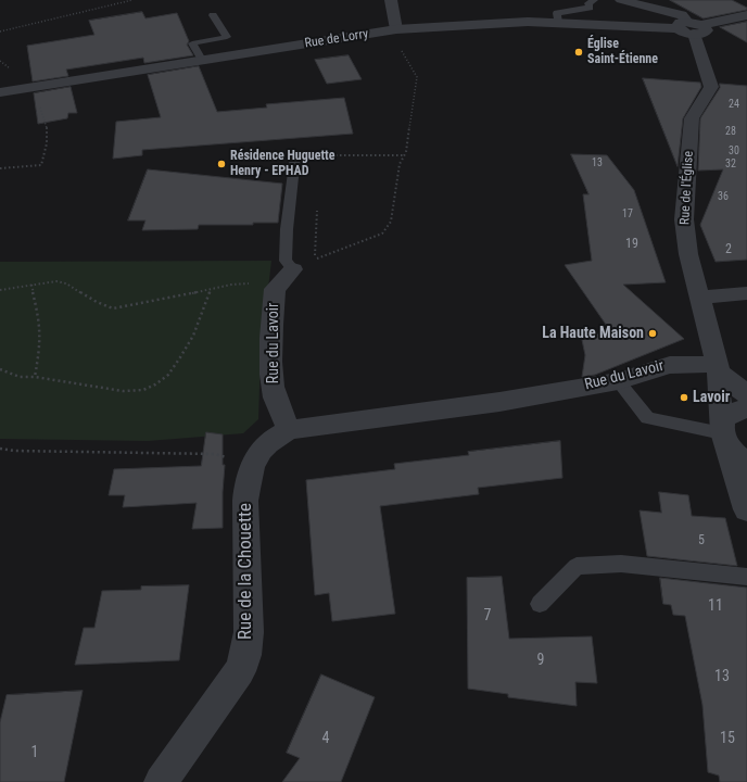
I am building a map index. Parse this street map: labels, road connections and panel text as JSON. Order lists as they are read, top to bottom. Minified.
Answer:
{"streets":{"street":["Rue de Lorry","Rue de l'Église","Rue du Lavoir","Rue de la Chouette"]},"crossings":[["Rue de Lorry","Rue de l'Église"],["Rue de l'Église","Rue du Lavoir"],["Rue du Lavoir","Rue de la Chouette"]],"places":["Église Saint-Étienne","Résidence Huguette Henry - EPHAD","La Haute Maison","Lavoir"],"house_numbers":["24","28","30","13","32","36","17","19","2","5","11","7","9","13","4","15","1"]}
